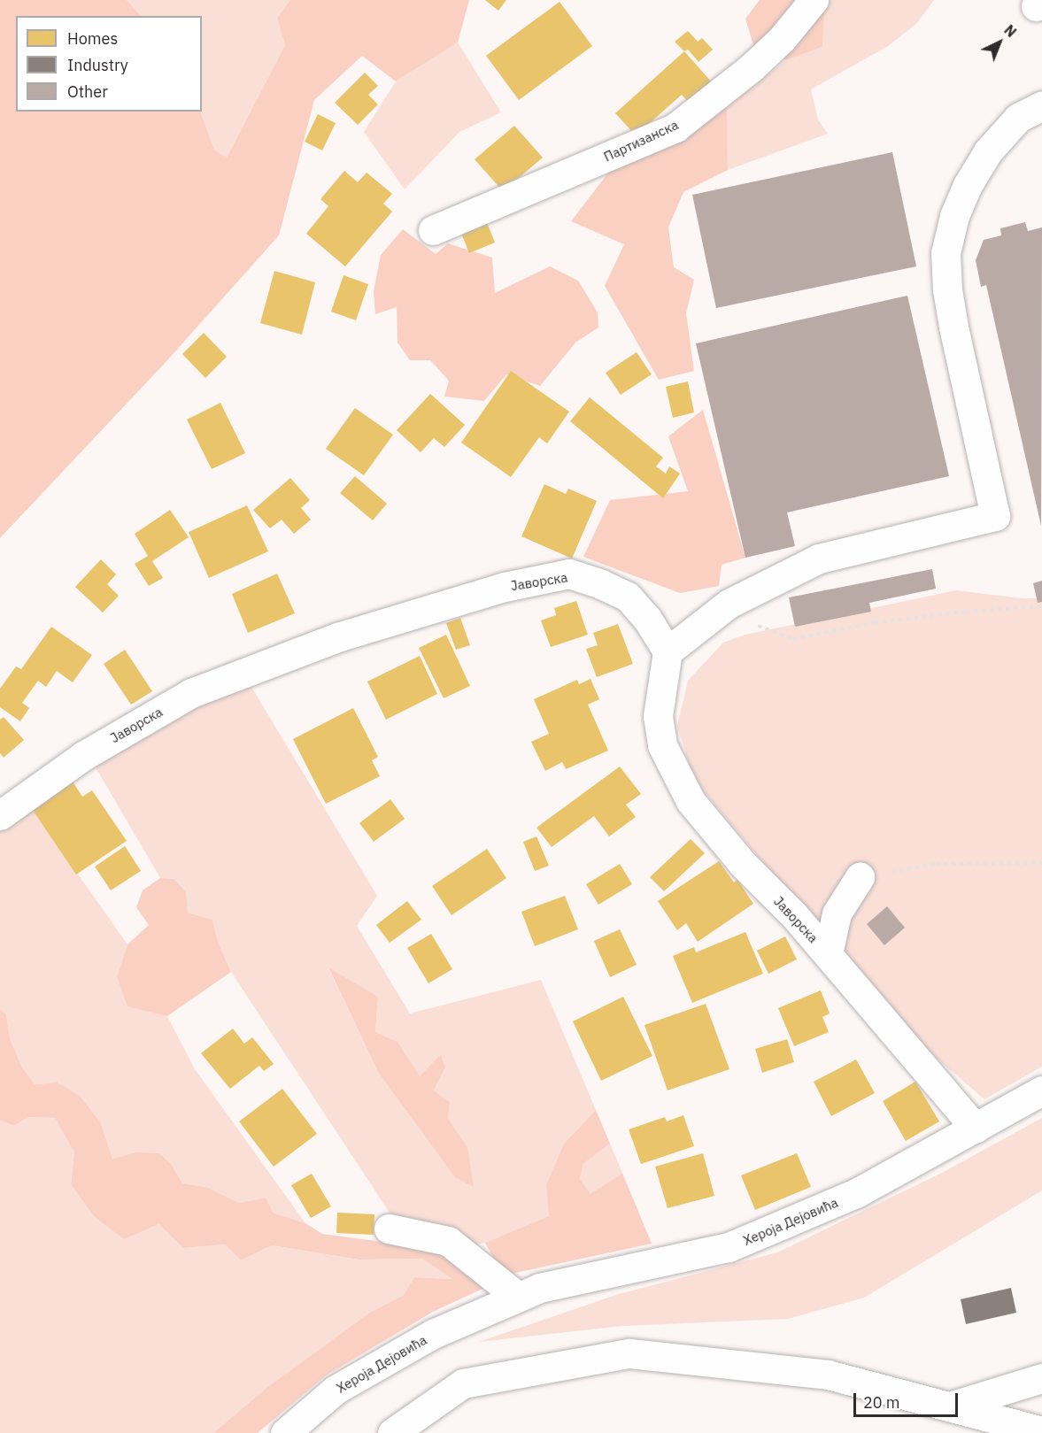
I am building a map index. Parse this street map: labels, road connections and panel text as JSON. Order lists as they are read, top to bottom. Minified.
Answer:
{"streets":{"street":["Партизанска","Јаворска","Хероја Дејовића"]},"crossings":[["Јаворска","Хероја Дејовића"]],"legend":["Homes","Industry","Other"],"scale_bar":"20 m","north":"top right"}
